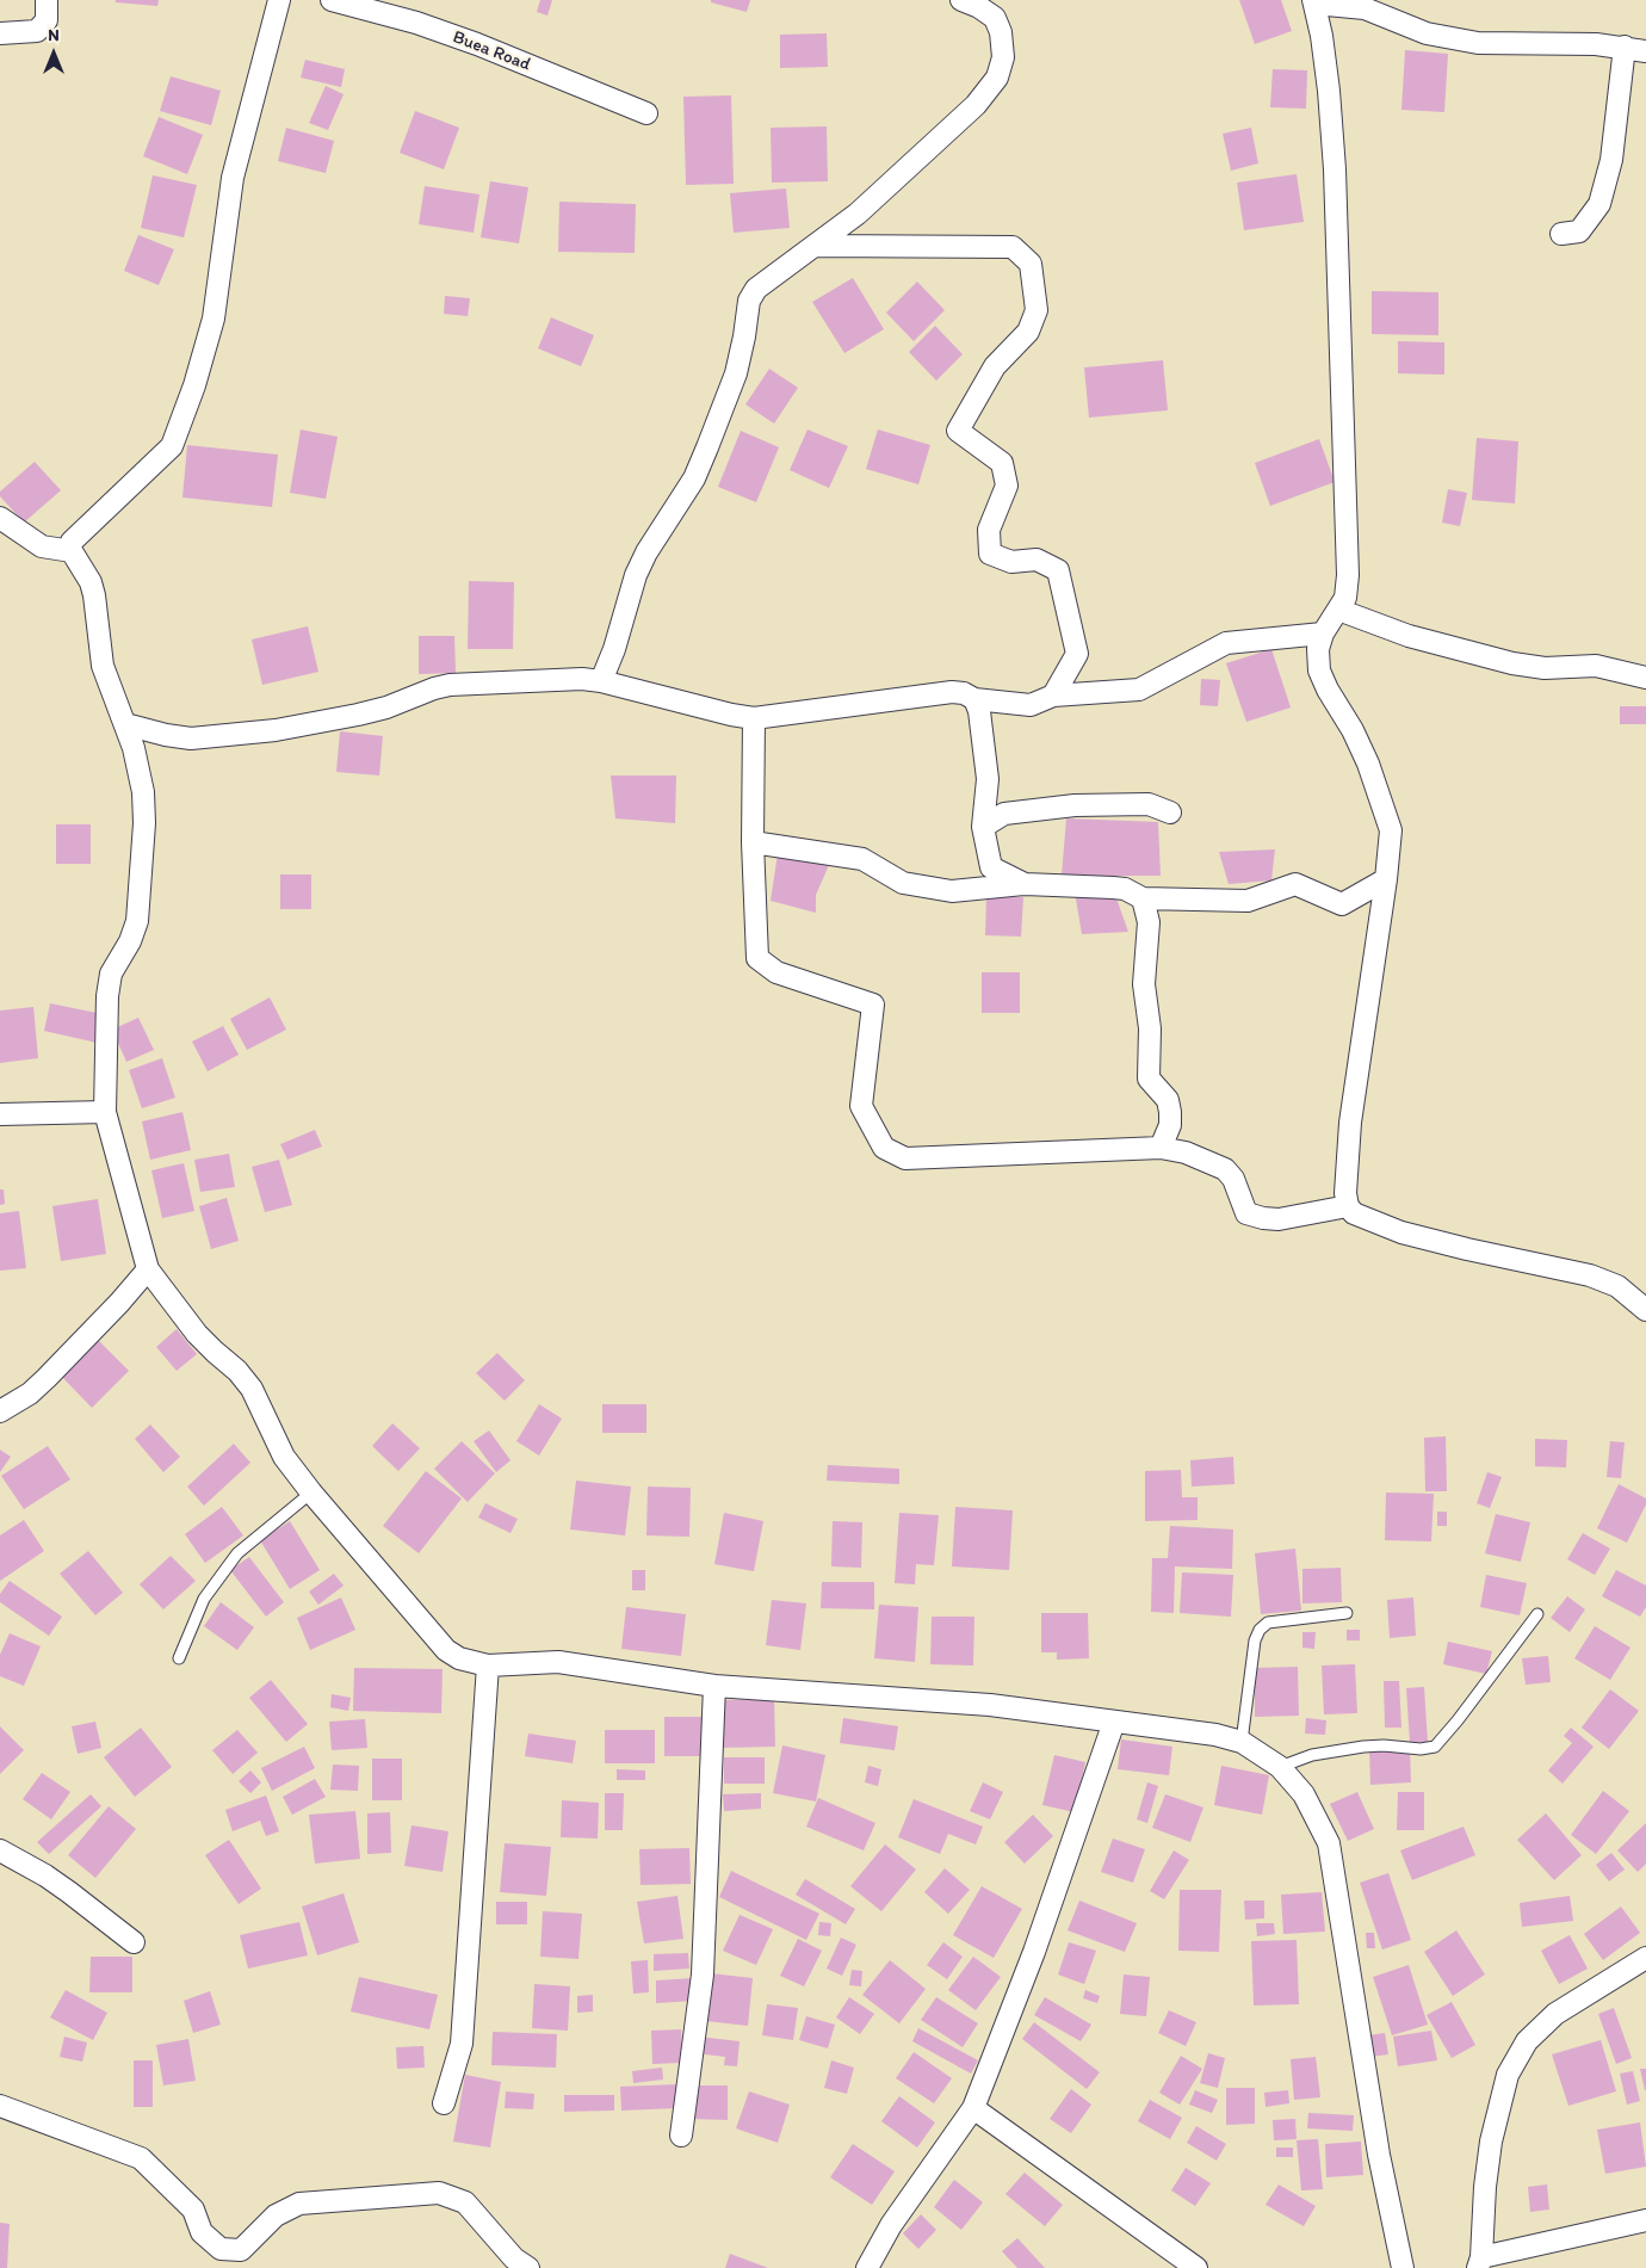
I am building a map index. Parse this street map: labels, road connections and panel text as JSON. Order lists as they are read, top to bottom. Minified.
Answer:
{"streets":{"street":["Buea Road"]},"north":"top"}
